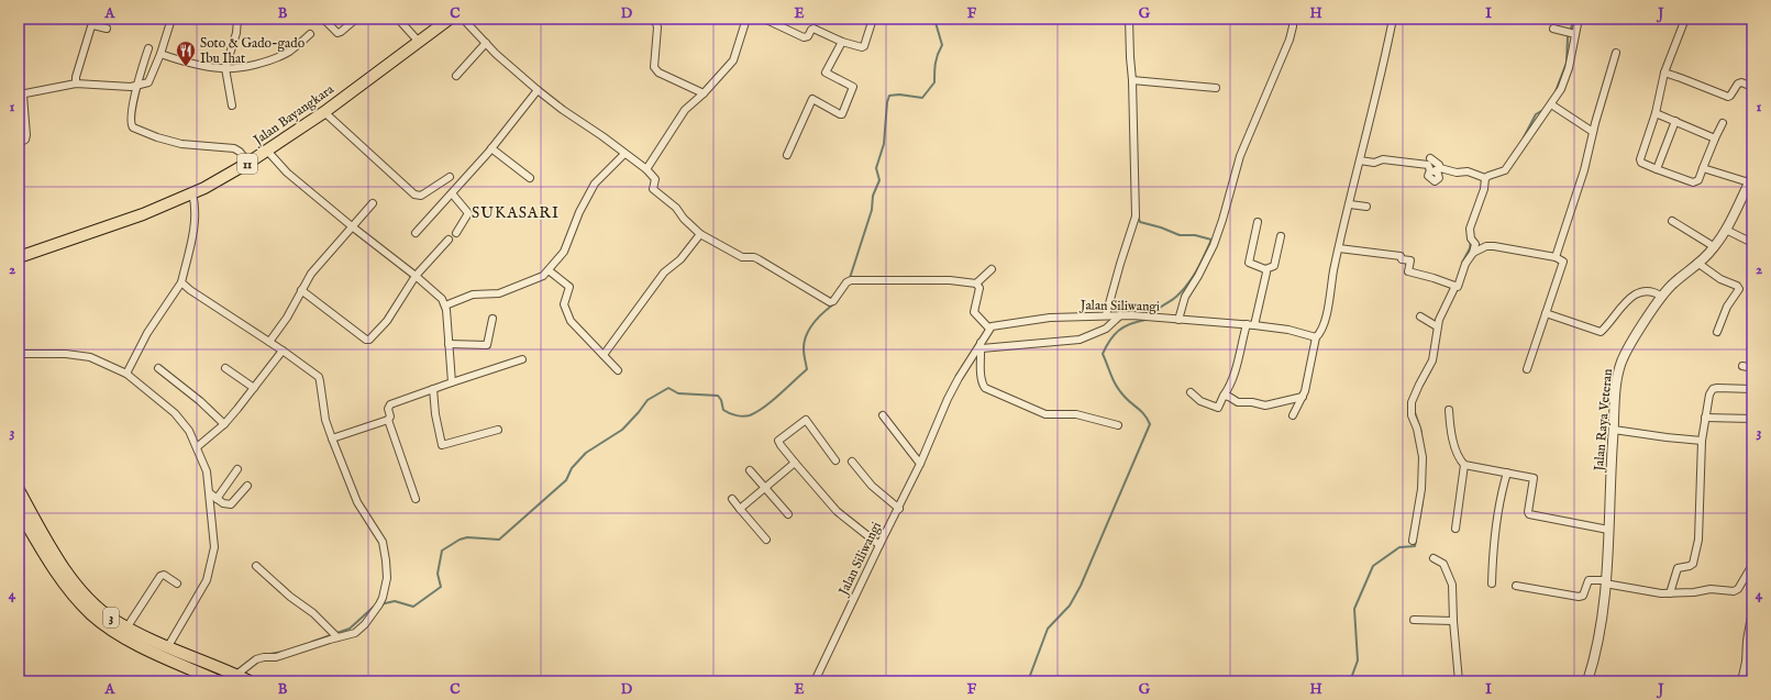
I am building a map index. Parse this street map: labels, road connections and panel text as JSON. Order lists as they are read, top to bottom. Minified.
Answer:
{"streets":{"main road":["Jalan Bayangkara","11","3"],"street":["Jalan Siliwangi","Jalan Raya Veteran"]},"districts":["SUKASARI"],"places":{"restaurant":["Soto & Gado-gado Ibu Ihat"]},"grid":{"columns":["A","B","C","D","E","F","G","H","I","J"],"rows":["1","2","3","4"]}}
